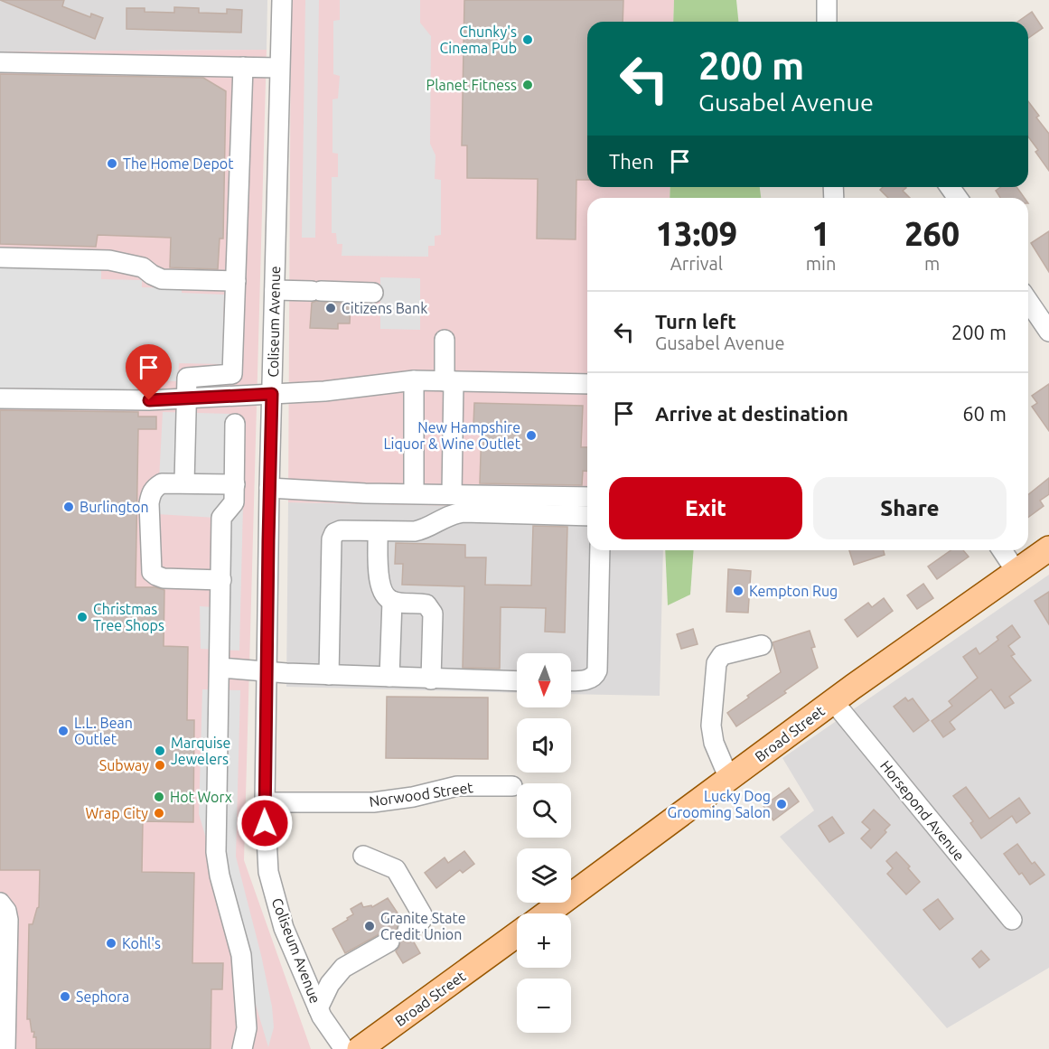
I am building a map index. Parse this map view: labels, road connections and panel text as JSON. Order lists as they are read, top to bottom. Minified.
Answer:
{"streets":{"main road":["Broad Street"],"street":["Coliseum Avenue","Norwood Street","Horsepond Avenue"]},"crossings":[["Coliseum Avenue","Norwood Street"],["Broad Street","Horsepond Avenue"]],"places":["Chunky's Cinema Pub","Planet Fitness","The Home Depot","Citizens Bank","New Hampshire Liquor & Wine Outlet","Burlington","Kempton Rug","Christmas Tree Shops","L.L. Bean Outlet","Marquise Jewelers","Subway","Hot Worx","Lucky Dog Grooming Salon","Wrap City","Granite State Credit Union","Kohl's","Sephora"],"north":"bottom","page":{"turn":["200 m","Gusabel Avenue"],"then":"Then","eta":["13:09","Arrival","1","min","260","m"],"list":[{"name":"Turn left","note":"Gusabel Avenue","value":"200 m"},{"name":"Arrive at destination","value":"60 m"}],"buttons":["Exit","Share"],"map_buttons":["+","−"]}}
